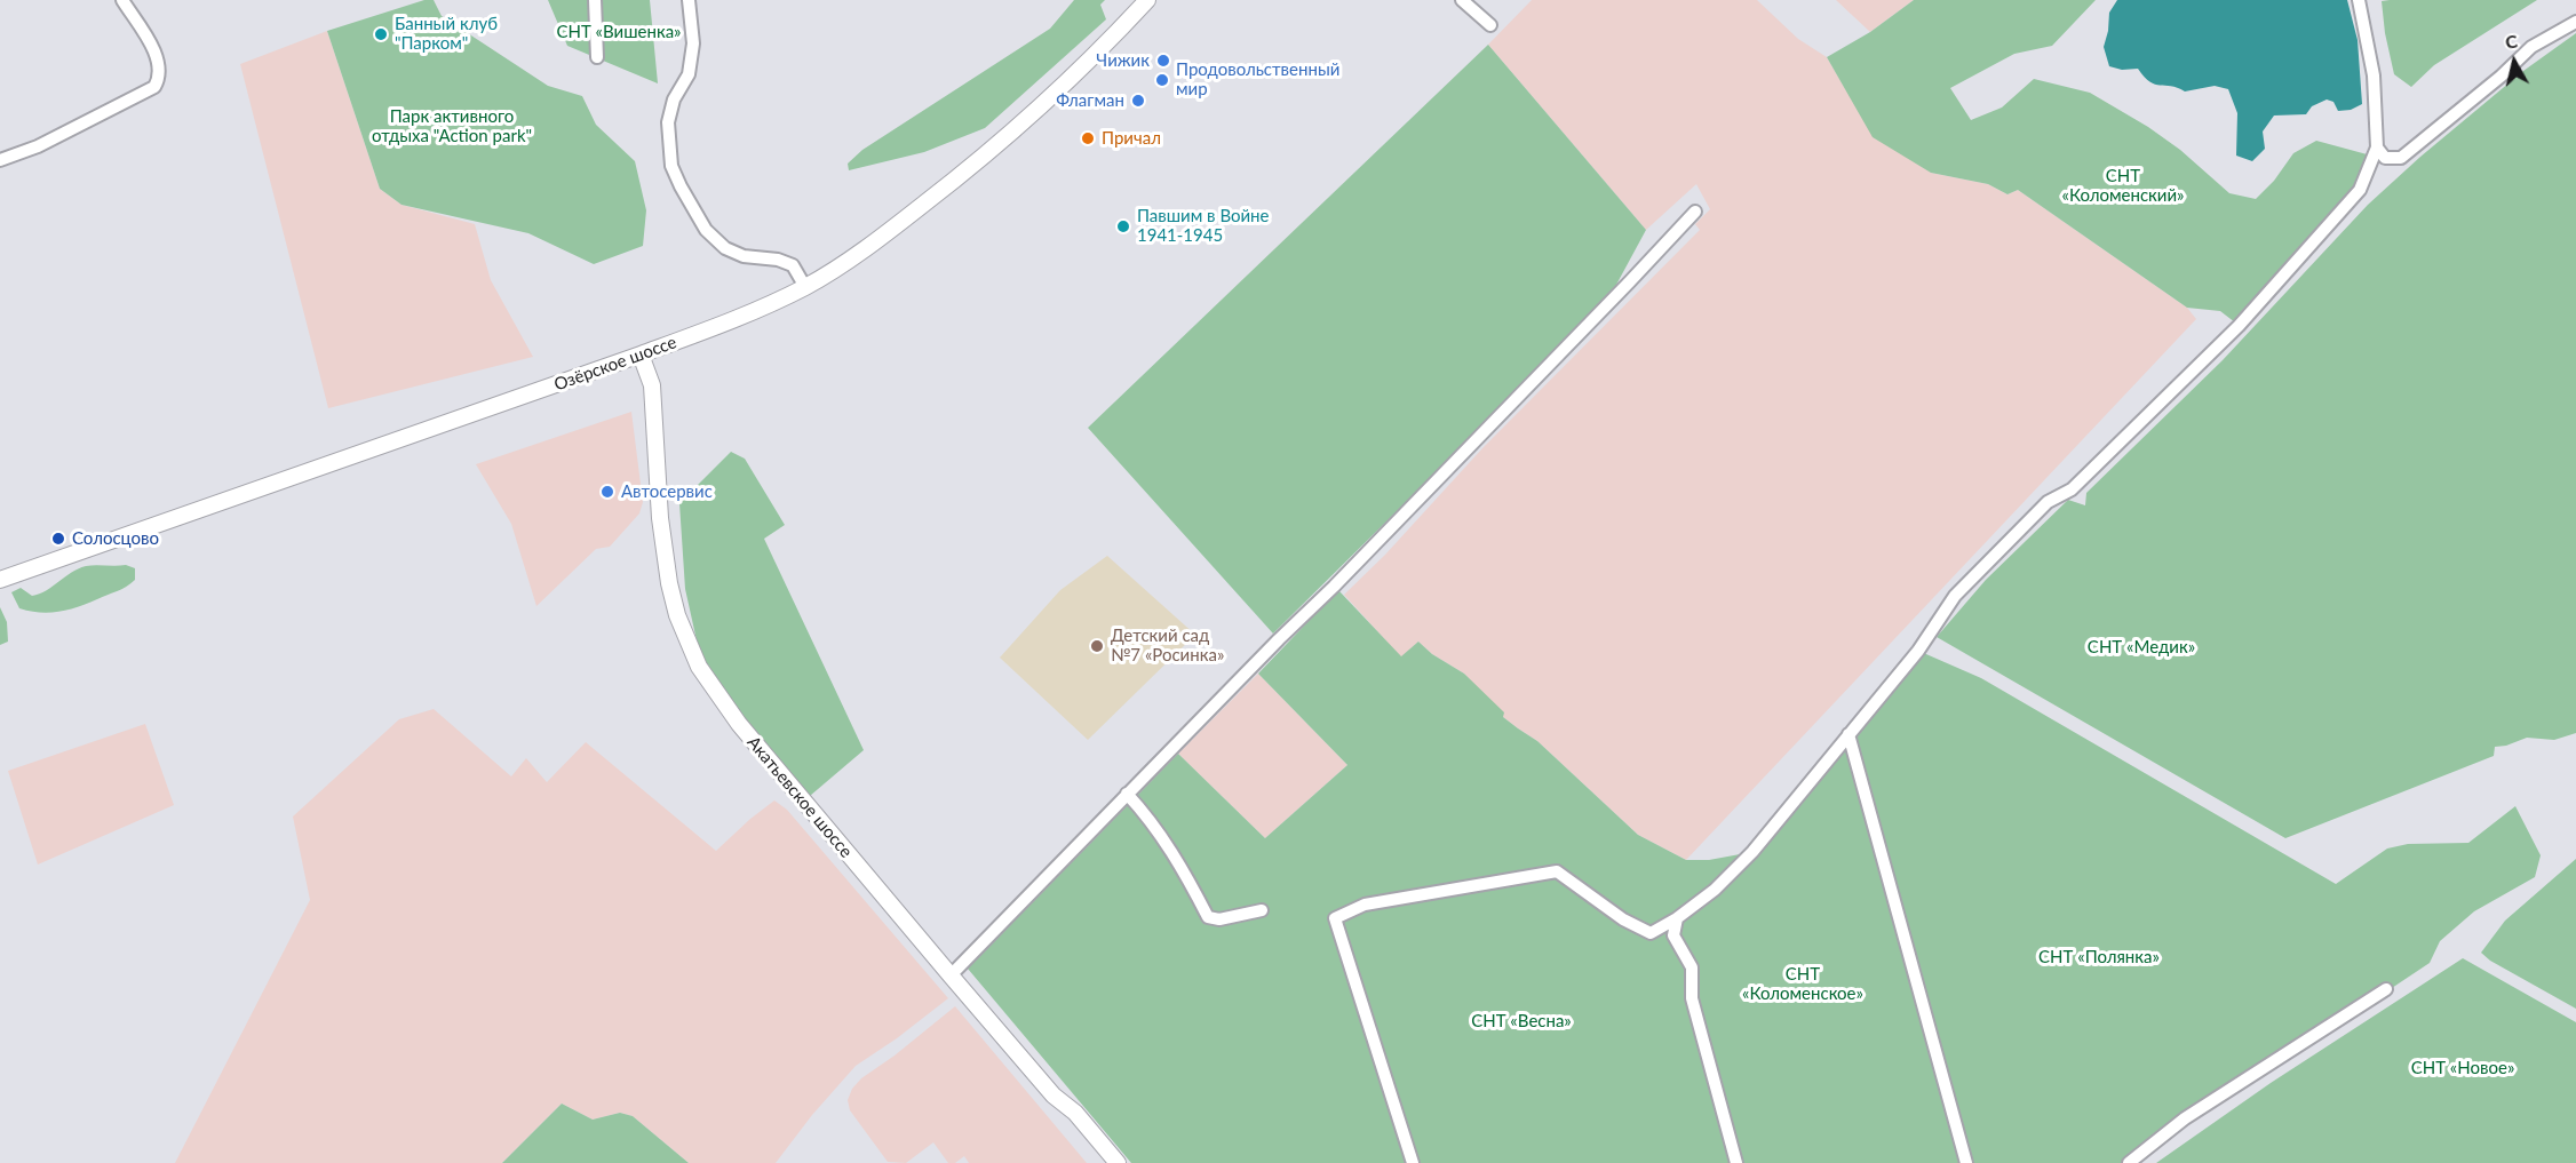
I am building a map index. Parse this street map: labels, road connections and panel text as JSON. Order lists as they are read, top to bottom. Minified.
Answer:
{"streets":{"main road":["Озёрское шоссе","Акатьевское шоссе"]},"crossings":[["Озёрское шоссе","Акатьевское шоссе"]],"parks":["СНТ «Вишенка»","Парк активного отдыха \"Action park\"","СНТ «Коломенский»","СНТ «Медик»","СНТ «Полянка»","СНТ «Коломенское»","СНТ «Весна»","СНТ «Новое»"],"places":["Банный клуб \"Парком\"","Чижик","Продовольственный мир","Флагман","Причал","Павшим в Войне 1941-1945","Автосервис","Солосцово","Детский сад №7 «Росинка»"],"north":"top"}
